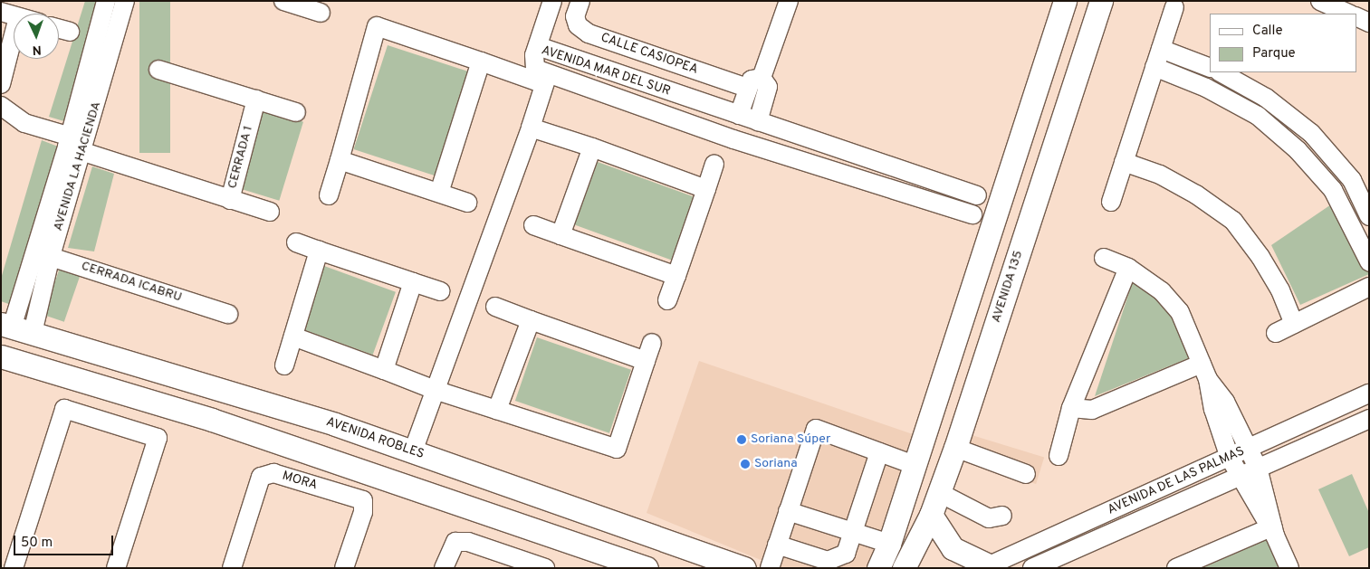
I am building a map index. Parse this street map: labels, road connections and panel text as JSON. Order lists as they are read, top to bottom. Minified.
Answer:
{"streets":{"main road":["AVENIDA 135","AVENIDA ROBLES"],"street":["CALLE CASIOPEA","AVENIDA MAR DEL SUR","CERRADA 1","AVENIDA LA HACIENDA","CERRADA ICABRU","MORA","AVENIDA DE LAS PALMAS"]},"crossings":[["CERRADA 1","AVENIDA LA HACIENDA"],["AVENIDA LA HACIENDA","CERRADA ICABRU"],["AVENIDA LA HACIENDA","AVENIDA ROBLES"]],"places":["Soriana Súper","Soriana"],"legend":["Calle","Parque"],"scale_bar":"50 m","north":"bottom"}
